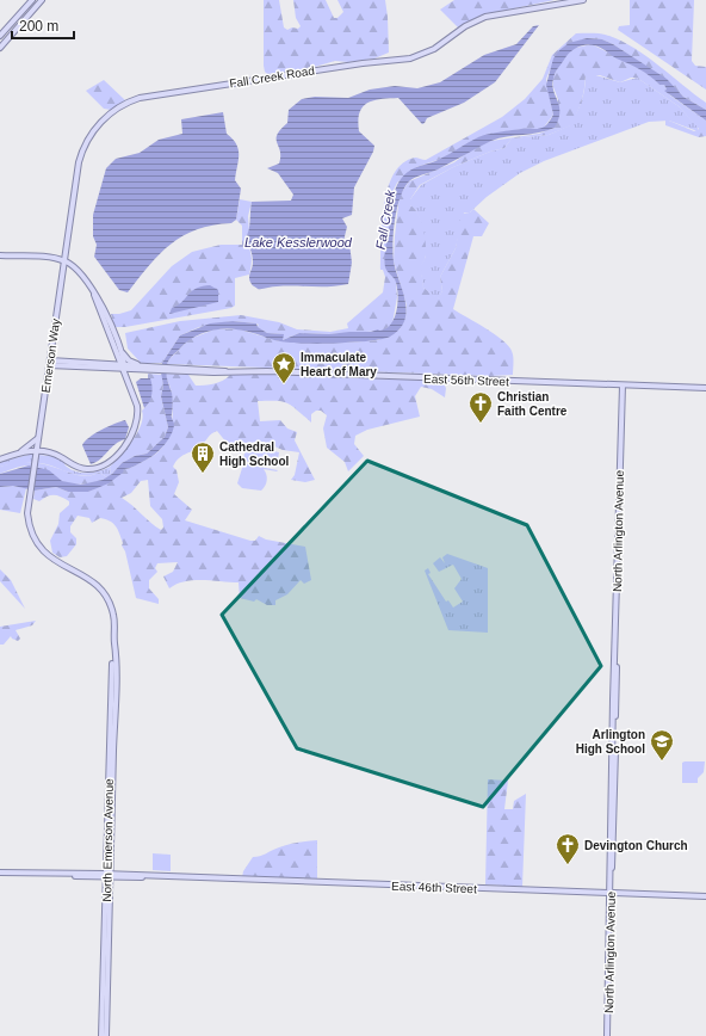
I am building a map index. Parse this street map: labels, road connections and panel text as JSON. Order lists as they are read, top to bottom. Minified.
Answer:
{"streets":{"main road":["Fall Creek Road","Emerson Way","East 56th Street","North Arlington Avenue","North Emerson Avenue","East 46th Street"]},"crossings":[["Fall Creek Road","Emerson Way"],["Emerson Way","East 56th Street"],["Emerson Way","North Emerson Avenue"],["East 56th Street","North Arlington Avenue"],["East 56th Street","North Emerson Avenue"],["North Arlington Avenue","East 46th Street"],["North Emerson Avenue","East 46th Street"]],"water":["Fall Creek","Lake Kesslerwood"],"places":{"place":["Immaculate Heart of Mary"],"church":["Christian Faith Centre","Devington Church"],"building":["Cathedral High School"],"school or university":["Arlington High School"]},"scale_bar":"200 m"}
